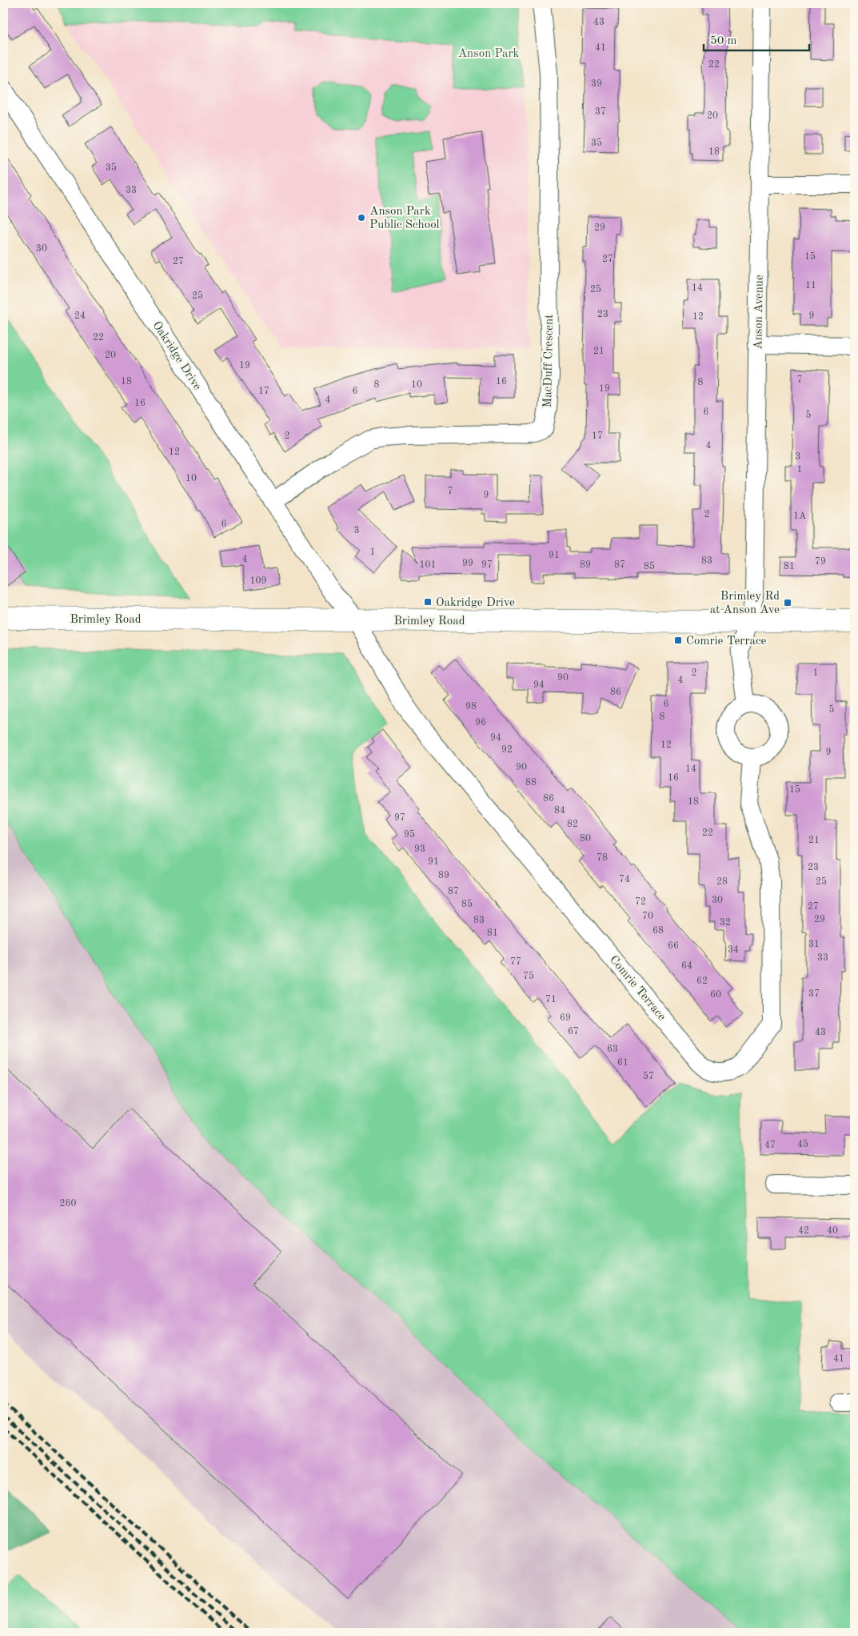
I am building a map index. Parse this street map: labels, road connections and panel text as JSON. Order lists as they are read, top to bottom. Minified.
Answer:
{"streets":{"main road":["Brimley Road"],"street":["Anson Avenue","Oakridge Drive","MacDuff Crescent","Comrie Terrace"]},"crossings":[["Anson Avenue","Brimley Road"],["Oakridge Drive","MacDuff Crescent"],["Oakridge Drive","Brimley Road"],["Oakridge Drive","Comrie Terrace"],["Brimley Road","Comrie Terrace"]],"parks":["Anson Park"],"places":{"other":["Anson Park Public School"],"transit":["Oakridge Drive","Brimley Rd at Anson Ave","Comrie Terrace"]},"house_numbers":["43","41","22","39","37","20","35","18","35","33","29","30","15","27","27","11","14","25","25","23","24","9","12","22","21","20","19","7","18","16","8","8","10","19","17","6","4","16","6","5","2","17","4","12","3","1","10","7","9","2","1A","6","3","1","91","4","83","79","99","101","97","89","87","85","81","109","2","1","90","4","94","86","6","98","5","8","96","94","12","92","9","90","14","16","88","15","86","18","84","97","82","22","95","80","21","93","78","91","23","89","74","28","25","87","30","72","85","27","70","29","83","32","68","81","31","66","34","33","77","64","75","62","37","60","71","69","67","43","63","61","57","45","47","260","42","40","41"],"scale_bar":"50 m"}
